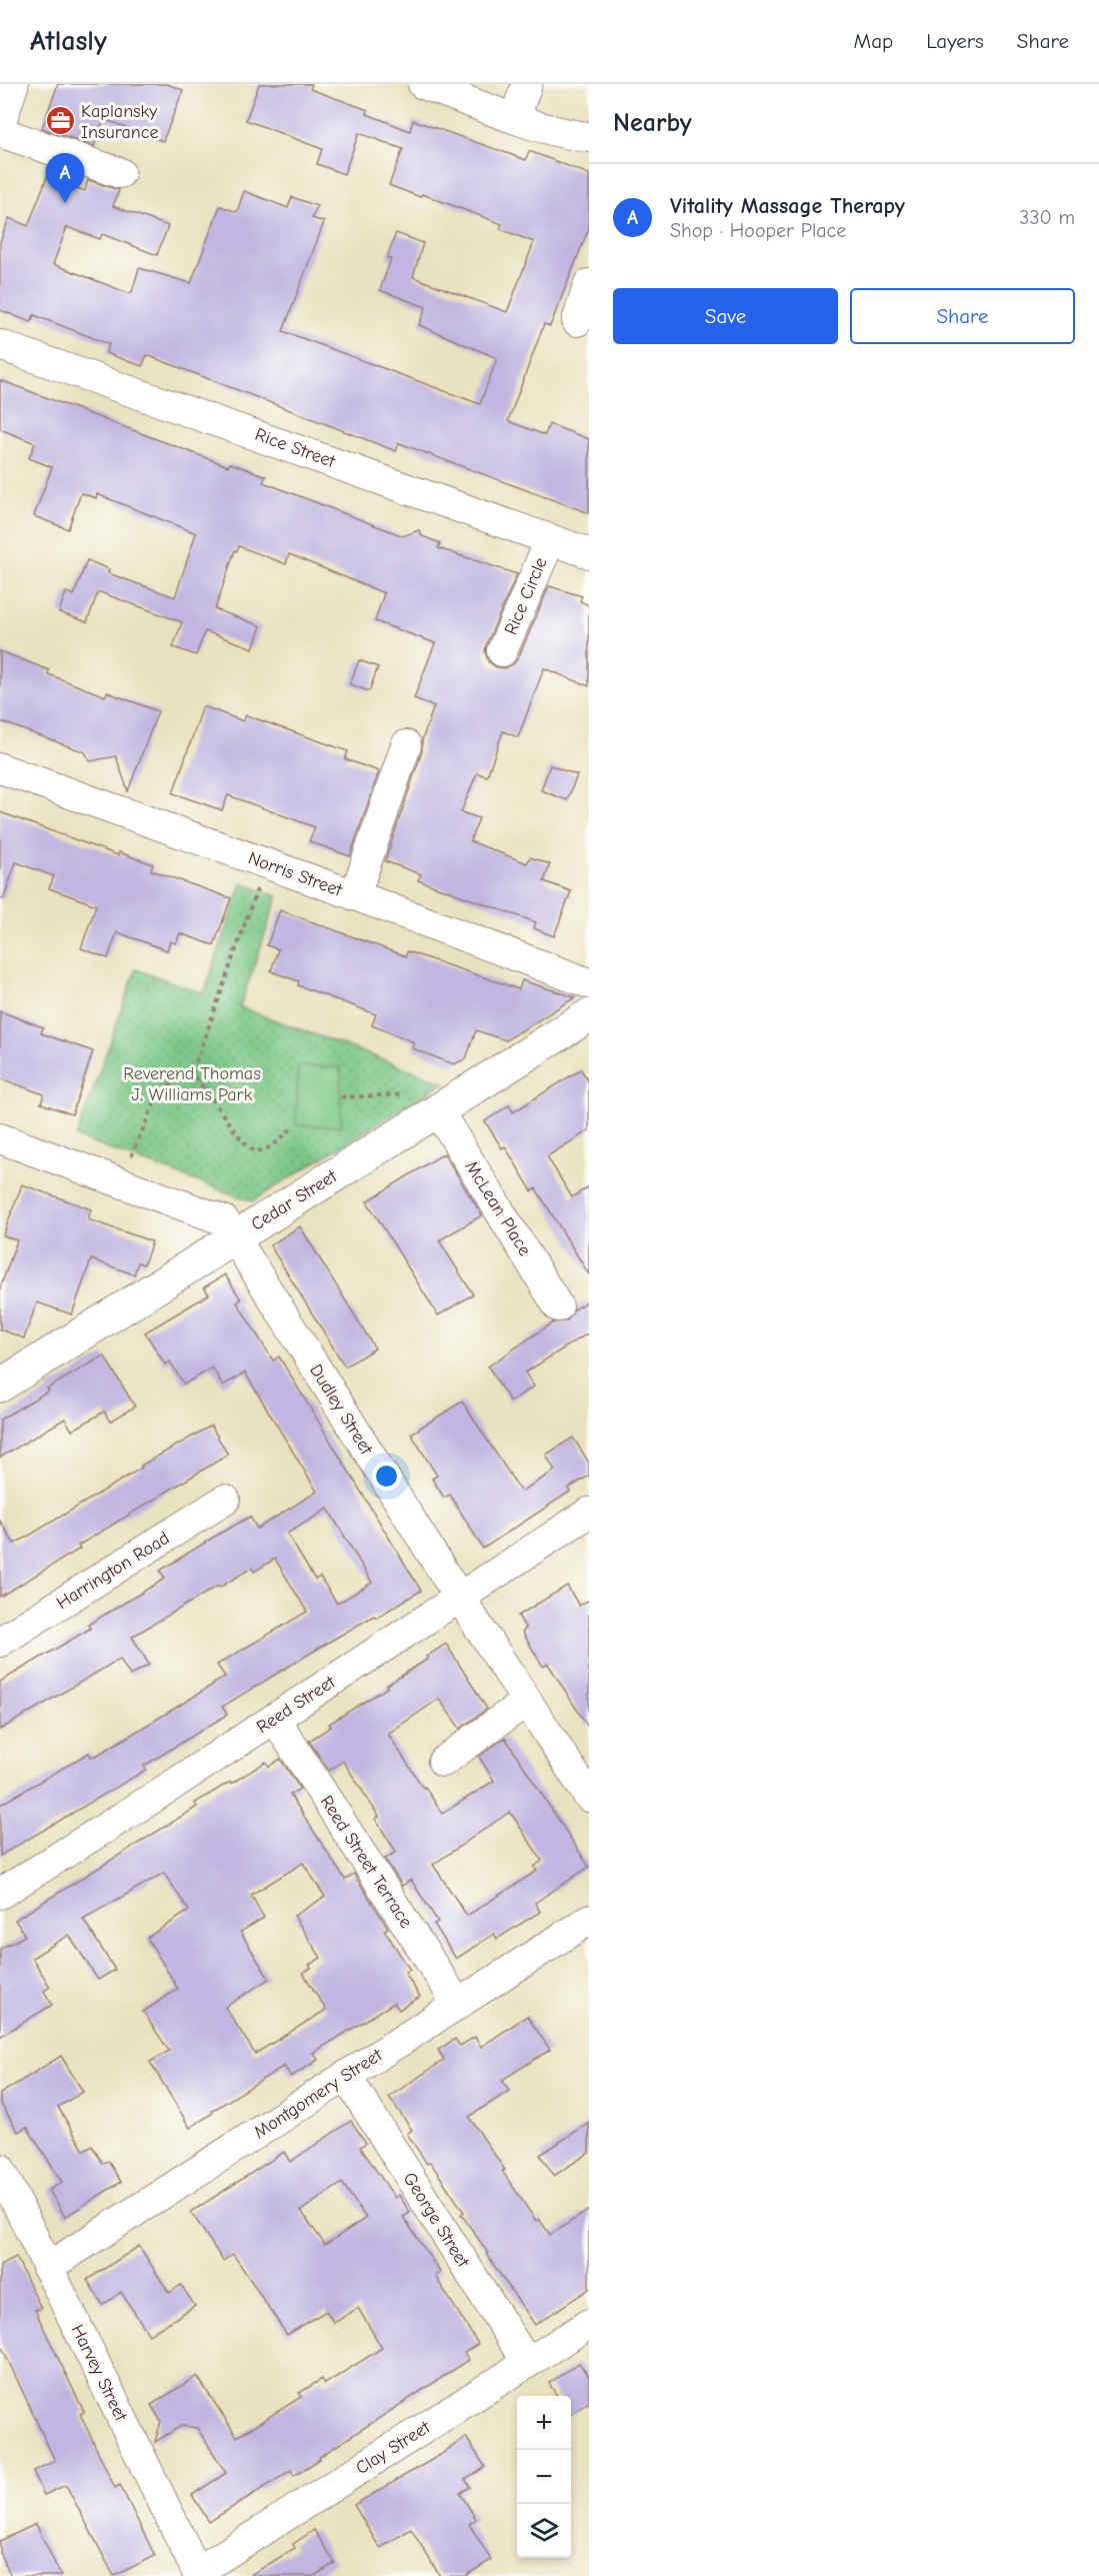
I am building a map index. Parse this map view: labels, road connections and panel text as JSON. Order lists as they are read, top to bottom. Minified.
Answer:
{"streets":{"street":["Rice Street","Rice Circle","Norris Street","Cedar Street","McLean Place","Dudley Street","Harrington Road","Reed Street","Reed Street Terrace","Montgomery Street","George Street","Harvey Street","Clay Street"]},"crossings":[["Rice Street","Rice Circle"],["Cedar Street","McLean Place"],["Cedar Street","Dudley Street"],["Dudley Street","Reed Street"],["Reed Street","Reed Street Terrace"],["Reed Street Terrace","Montgomery Street"],["Montgomery Street","George Street"],["Montgomery Street","Harvey Street"],["George Street","Clay Street"],["Harvey Street","Clay Street"]],"parks":["Reverend Thomas J. Williams Park"],"places":{"office":["Kaplansky Insurance"]},"page":{"header":"Atlasly","nav":["Map","Layers","Share"],"heading":"Nearby","pins":"A","list":[{"mark":"A","name":"Vitality Massage Therapy","note":"Shop · Hooper Place","value":"330 m"}],"buttons":["Save","Share"],"map_buttons":["+","−"]}}
